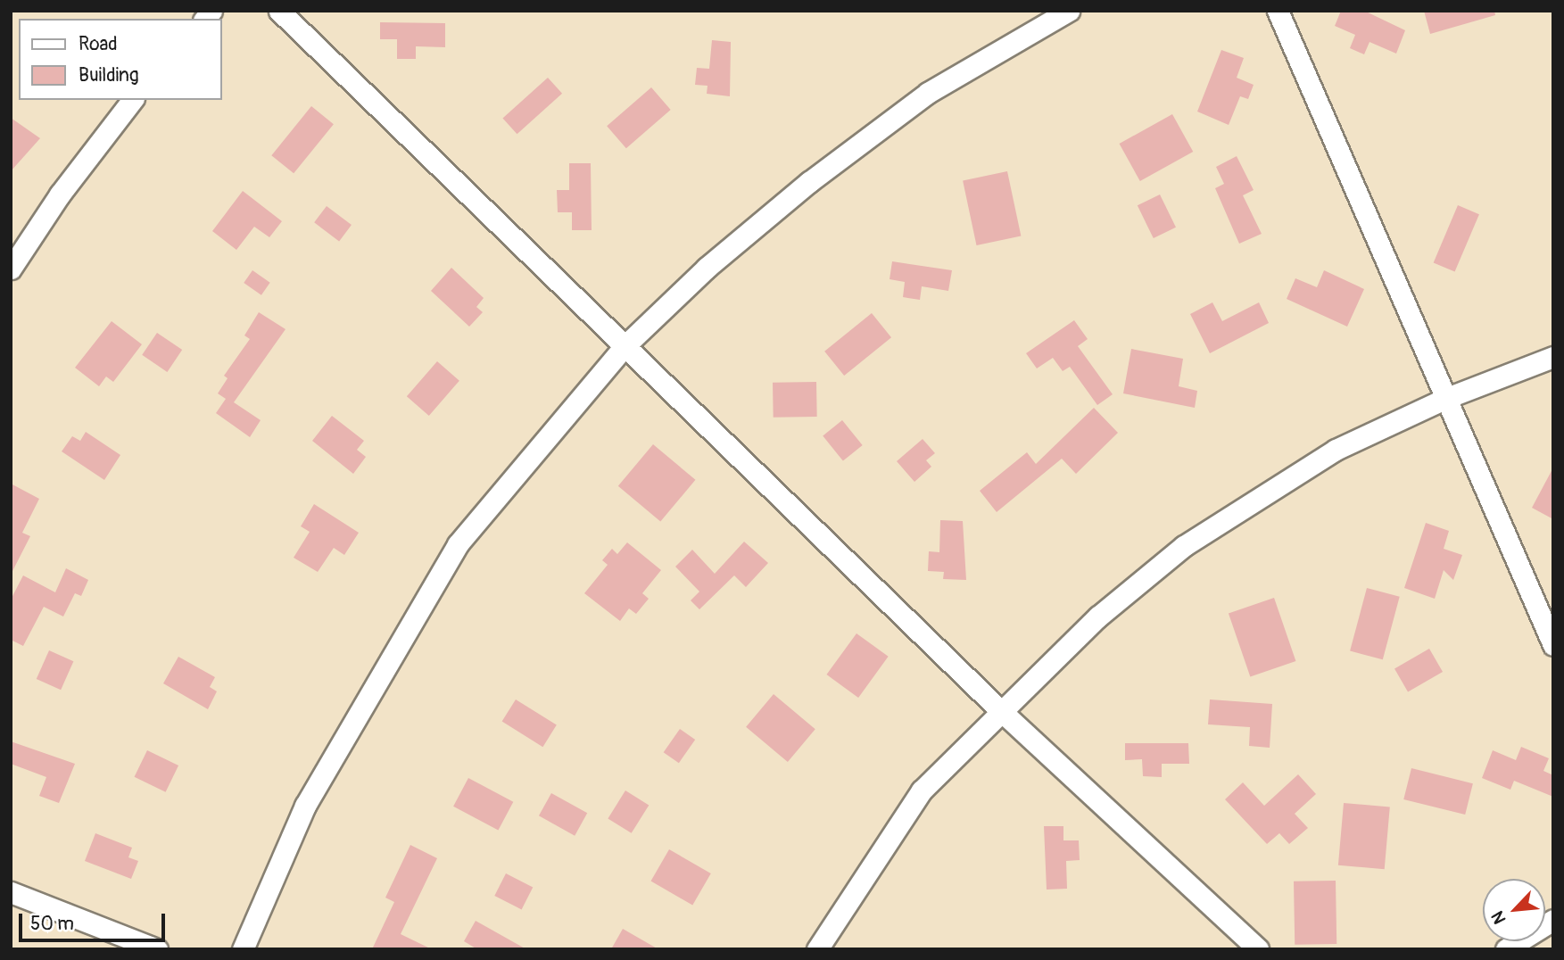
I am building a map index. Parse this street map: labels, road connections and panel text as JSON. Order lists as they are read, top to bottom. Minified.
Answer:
{"legend":["Road","Building"],"scale_bar":"50 m","north":"bottom left"}
